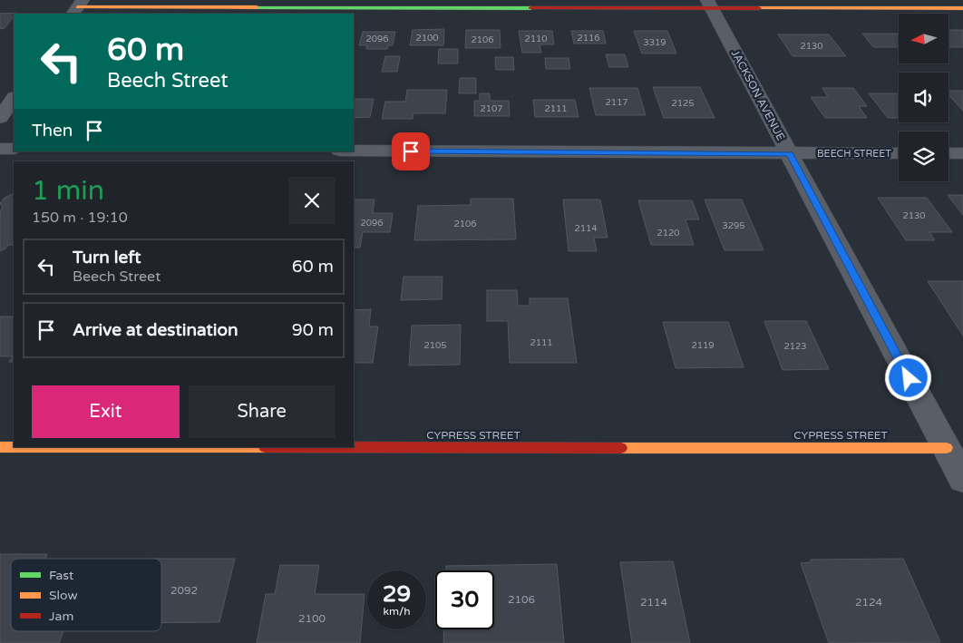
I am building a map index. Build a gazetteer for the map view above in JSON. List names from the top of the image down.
{
  "streets": {
    "street": ["JACKSON AVENUE", "BEECH STREET", "CYPRESS STREET"]
  },
  "crossings": [
    ["JACKSON AVENUE", "BEECH STREET"],
    ["JACKSON AVENUE", "CYPRESS STREET"]
  ],
  "house_numbers": [
    "2100",
    "2116",
    "2096",
    "2110",
    "2106",
    "3319",
    "2130",
    "2117",
    "2125",
    "2107",
    "2111",
    "2130",
    "2096",
    "2106",
    "3295",
    "2114",
    "2120",
    "2111",
    "2105",
    "2119",
    "2123",
    "2092",
    "2106",
    "2114",
    "2124",
    "2100"
  ],
  "legend": ["Fast", "Slow", "Jam"],
  "north": "left",
  "page": {
    "turn": ["60 m", "Beech Street"],
    "then": "Then",
    "heading": ["1 min", "150 m · 19:10"],
    "list": [
      {
        "name": "Turn left",
        "note": "Beech Street",
        "value": "60 m"
      },
      {
        "name": "Arrive at destination",
        "value": "90 m"
      }
    ],
    "buttons": ["Exit", "Share"],
    "speed": "29 km/h",
    "limit": "30"
  }
}
